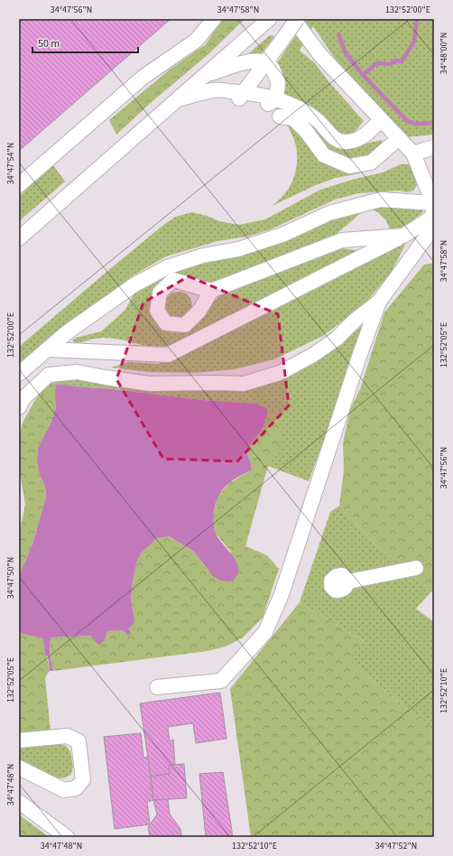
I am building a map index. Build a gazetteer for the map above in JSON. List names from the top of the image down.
{
  "scale_bar": "50 m",
  "coordinates": [
    "34°47'56\"N",
    "34°47'58\"N",
    "132°52'00\"E",
    "34°48'00\"N",
    "34°47'54\"N",
    "132°52'05\"E",
    "34°47'50\"N",
    "132°52'10\"E",
    "34°47'48\"N",
    "34°47'52\"N"
  ]
}
